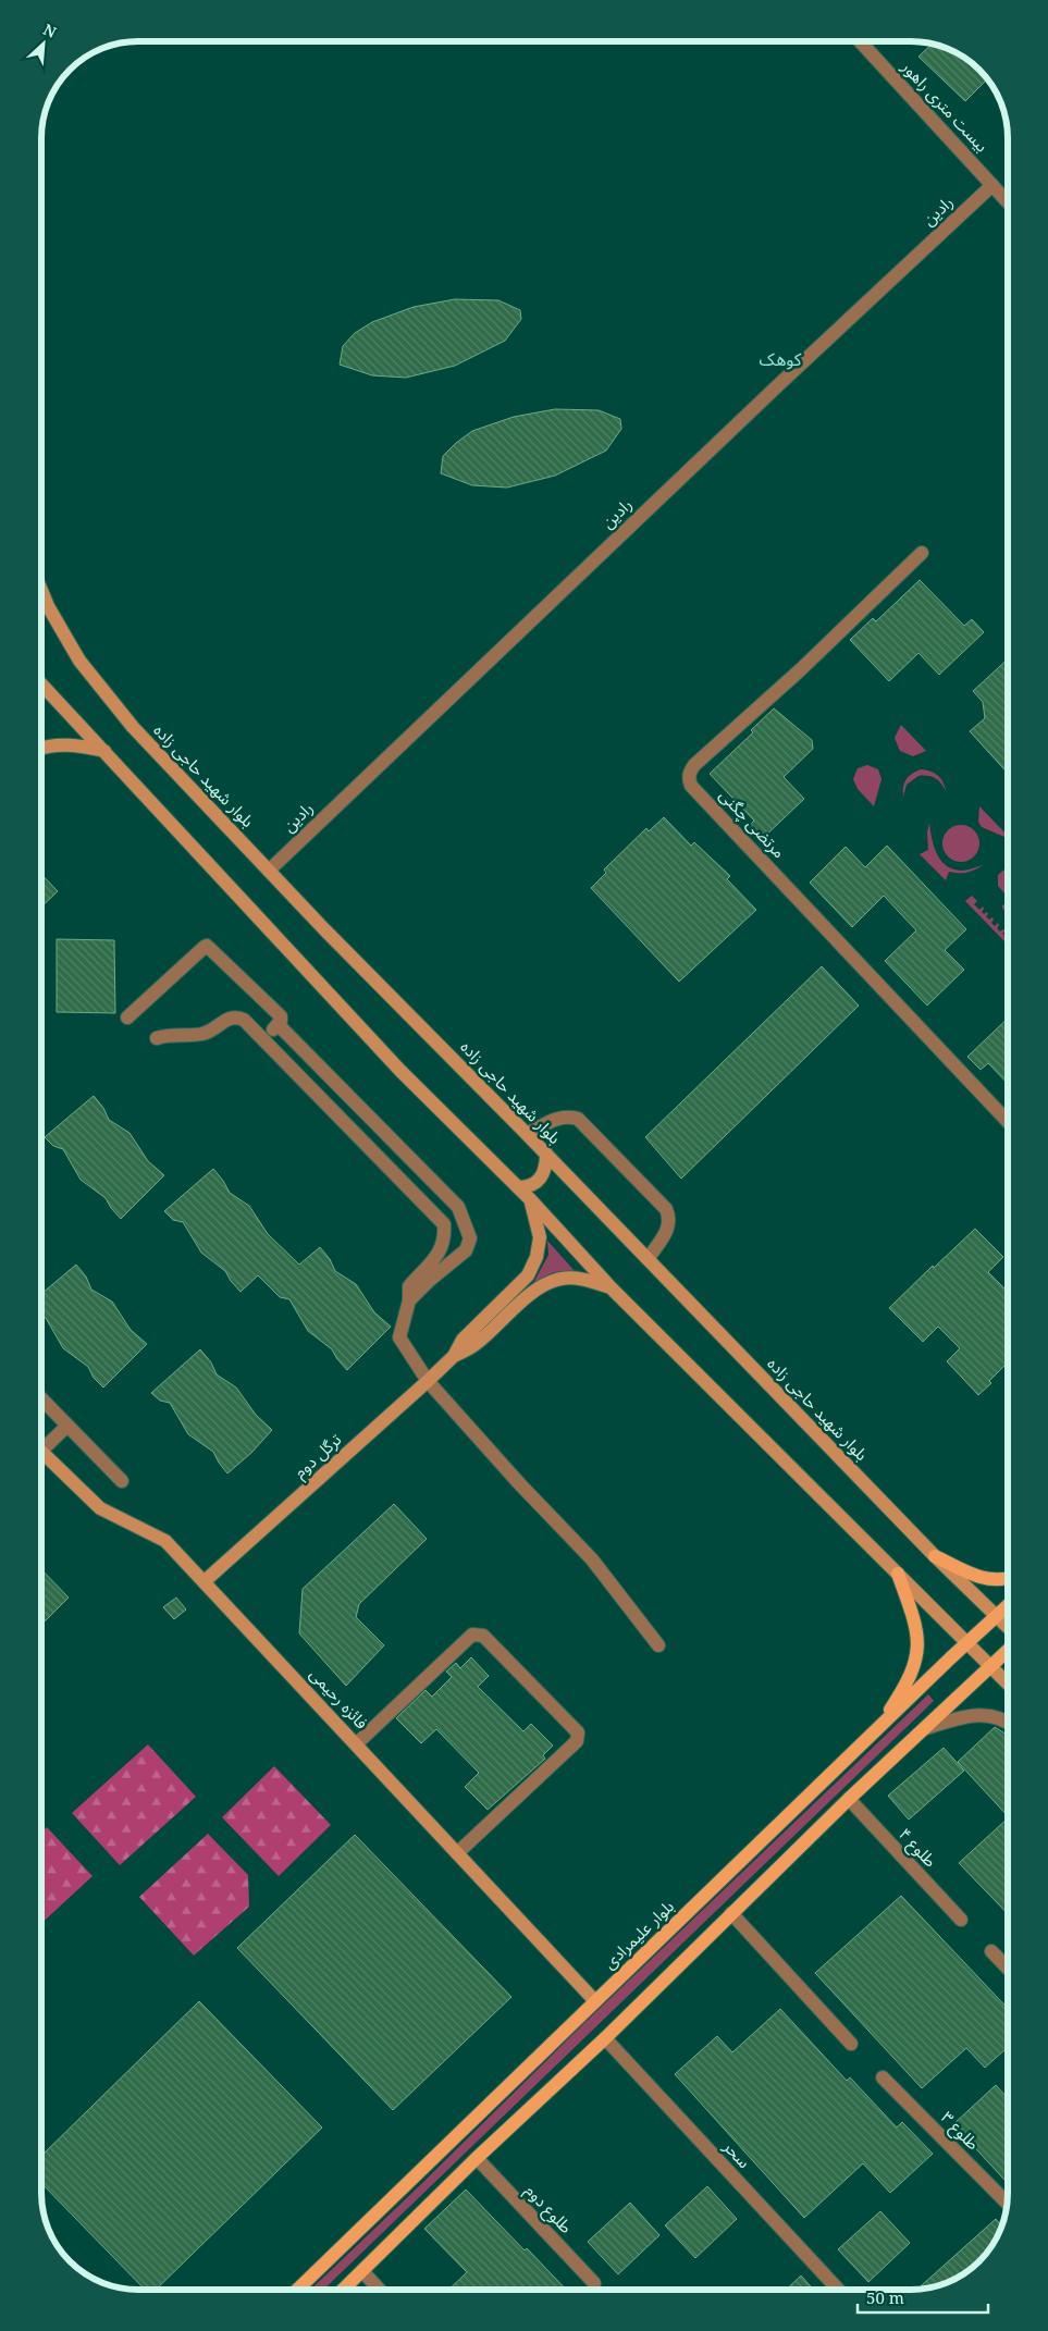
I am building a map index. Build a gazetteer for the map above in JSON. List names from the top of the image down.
{
  "streets": {
    "main road": [
      "بلوار شهید حاجی زاده",
      "ترگل دوم",
      "فائزه رحیمی",
      "بلوار علیمرادی"
    ],
    "street": [
      "بیست متری راهور",
      "رادین",
      "مرتضی چگنی",
      "طلوع ۴",
      "طلوع ۳",
      "سحر",
      "طلوع دوم"
    ]
  },
  "crossings": [
    ["بیست متری راهور", "رادین"],
    ["رادین", "بلوار شهید حاجی زاده"],
    ["بلوار شهید حاجی زاده", "بلوار علیمرادی"],
    ["ترگل دوم", "فائزه رحیمی"],
    ["فائزه رحیمی", "بلوار علیمرادی"]
  ],
  "districts": ["کوهک"],
  "scale_bar": "50 m",
  "north": "top right"
}
